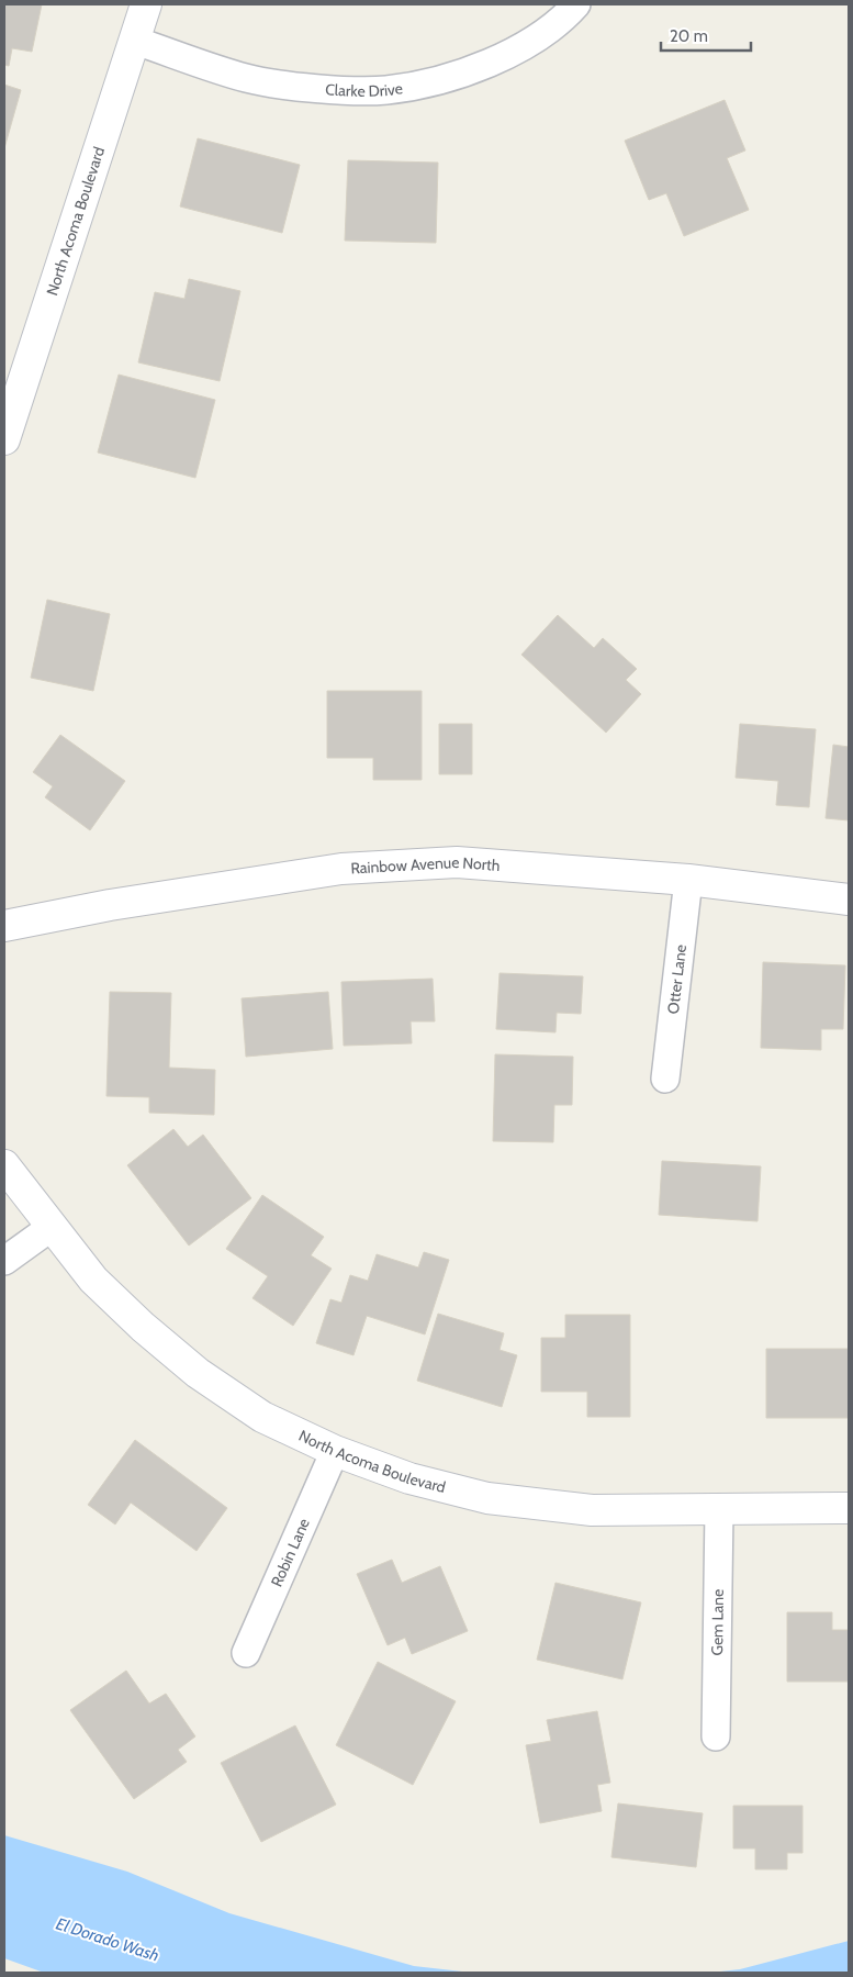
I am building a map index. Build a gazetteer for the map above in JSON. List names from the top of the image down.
{
  "streets": {
    "main road": ["North Acoma Boulevard", "Rainbow Avenue North"],
    "street": [
      "Clarke Drive",
      "Otter Lane",
      "Robin Lane",
      "Gem Lane"
    ]
  },
  "crossings": [
    ["Clarke Drive", "North Acoma Boulevard"],
    ["North Acoma Boulevard", "Robin Lane"],
    ["North Acoma Boulevard", "Gem Lane"],
    ["Rainbow Avenue North", "Otter Lane"]
  ],
  "water": ["El Dorado Wash"],
  "scale_bar": "20 m"
}
